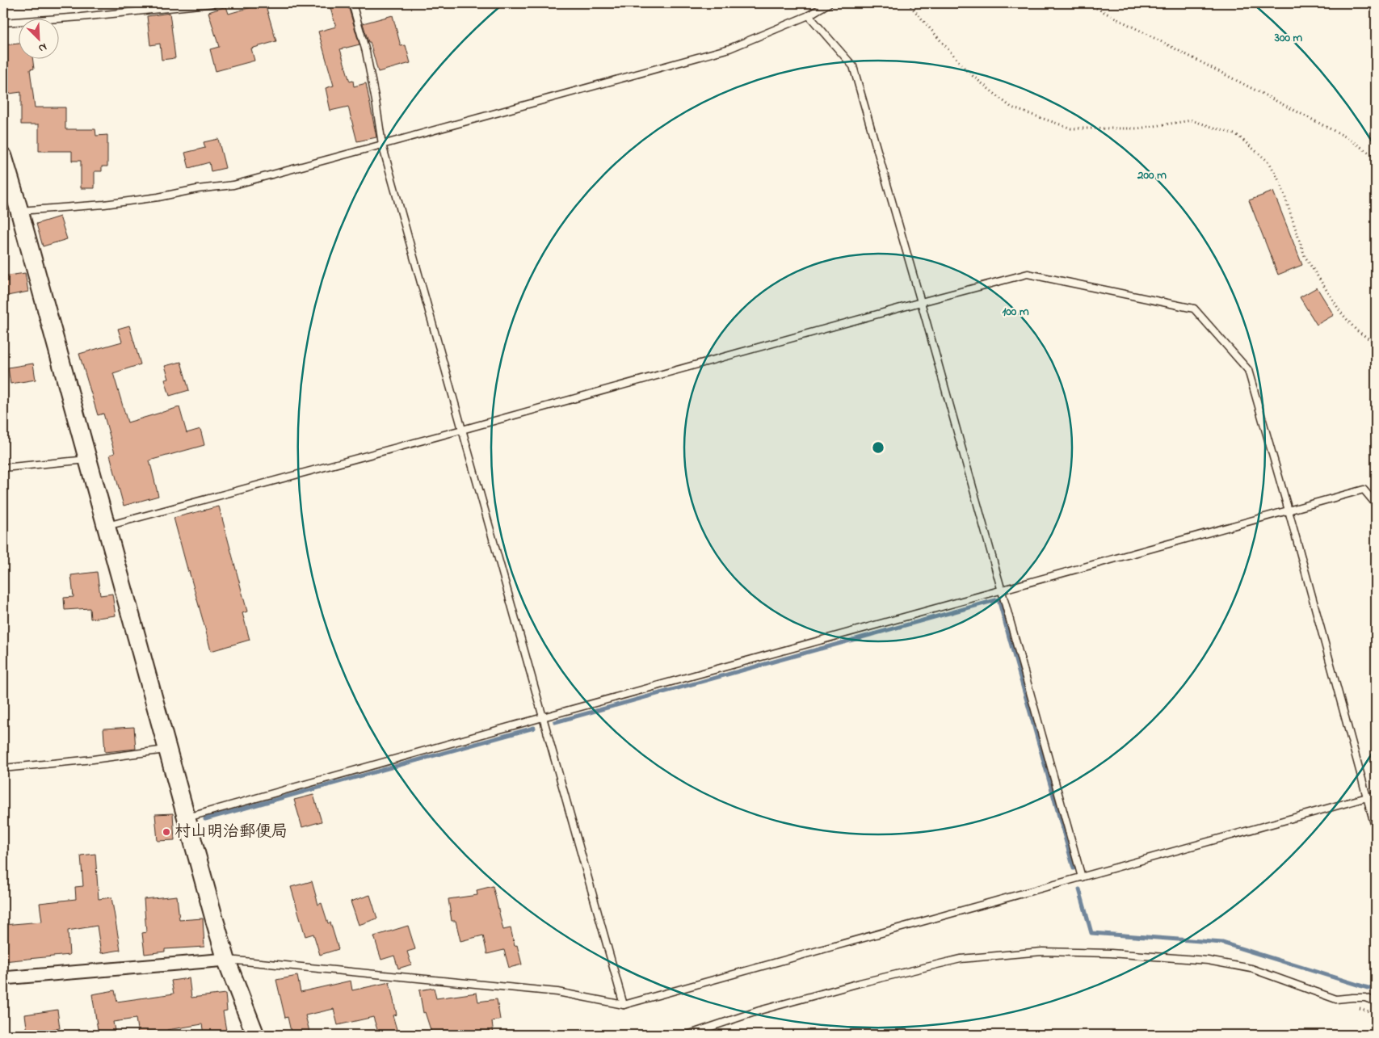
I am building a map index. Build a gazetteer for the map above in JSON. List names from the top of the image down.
{
  "places": ["村山明治郵便局"],
  "north": "bottom right",
  "rings": ["300 m", "200 m", "100 m"]
}
